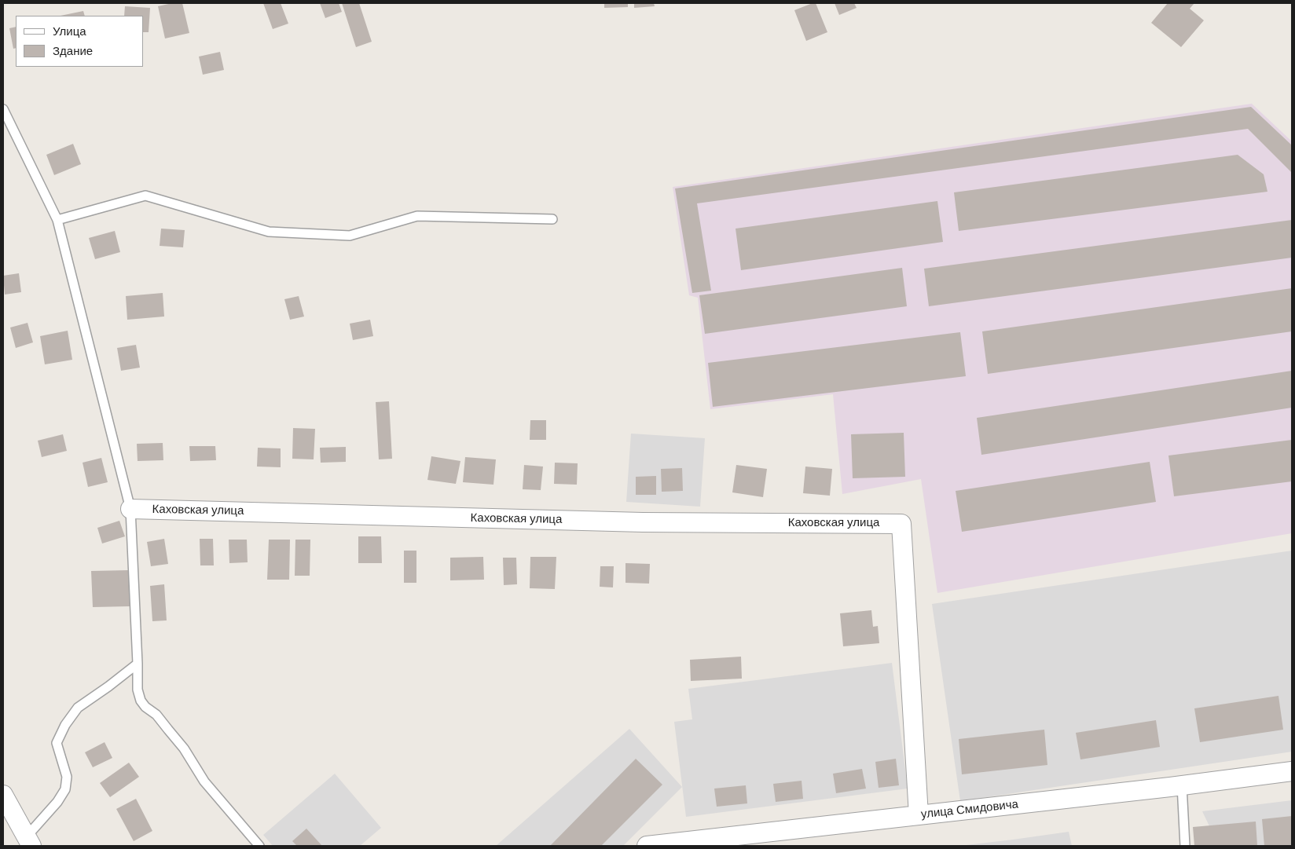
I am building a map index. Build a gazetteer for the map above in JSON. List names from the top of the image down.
{
  "streets": {
    "street": ["Каховская улица", "улица Смидовича"]
  },
  "crossings": [
    ["Каховская улица", "улица Смидовича"]
  ],
  "legend": ["Улица", "Здание"]
}
